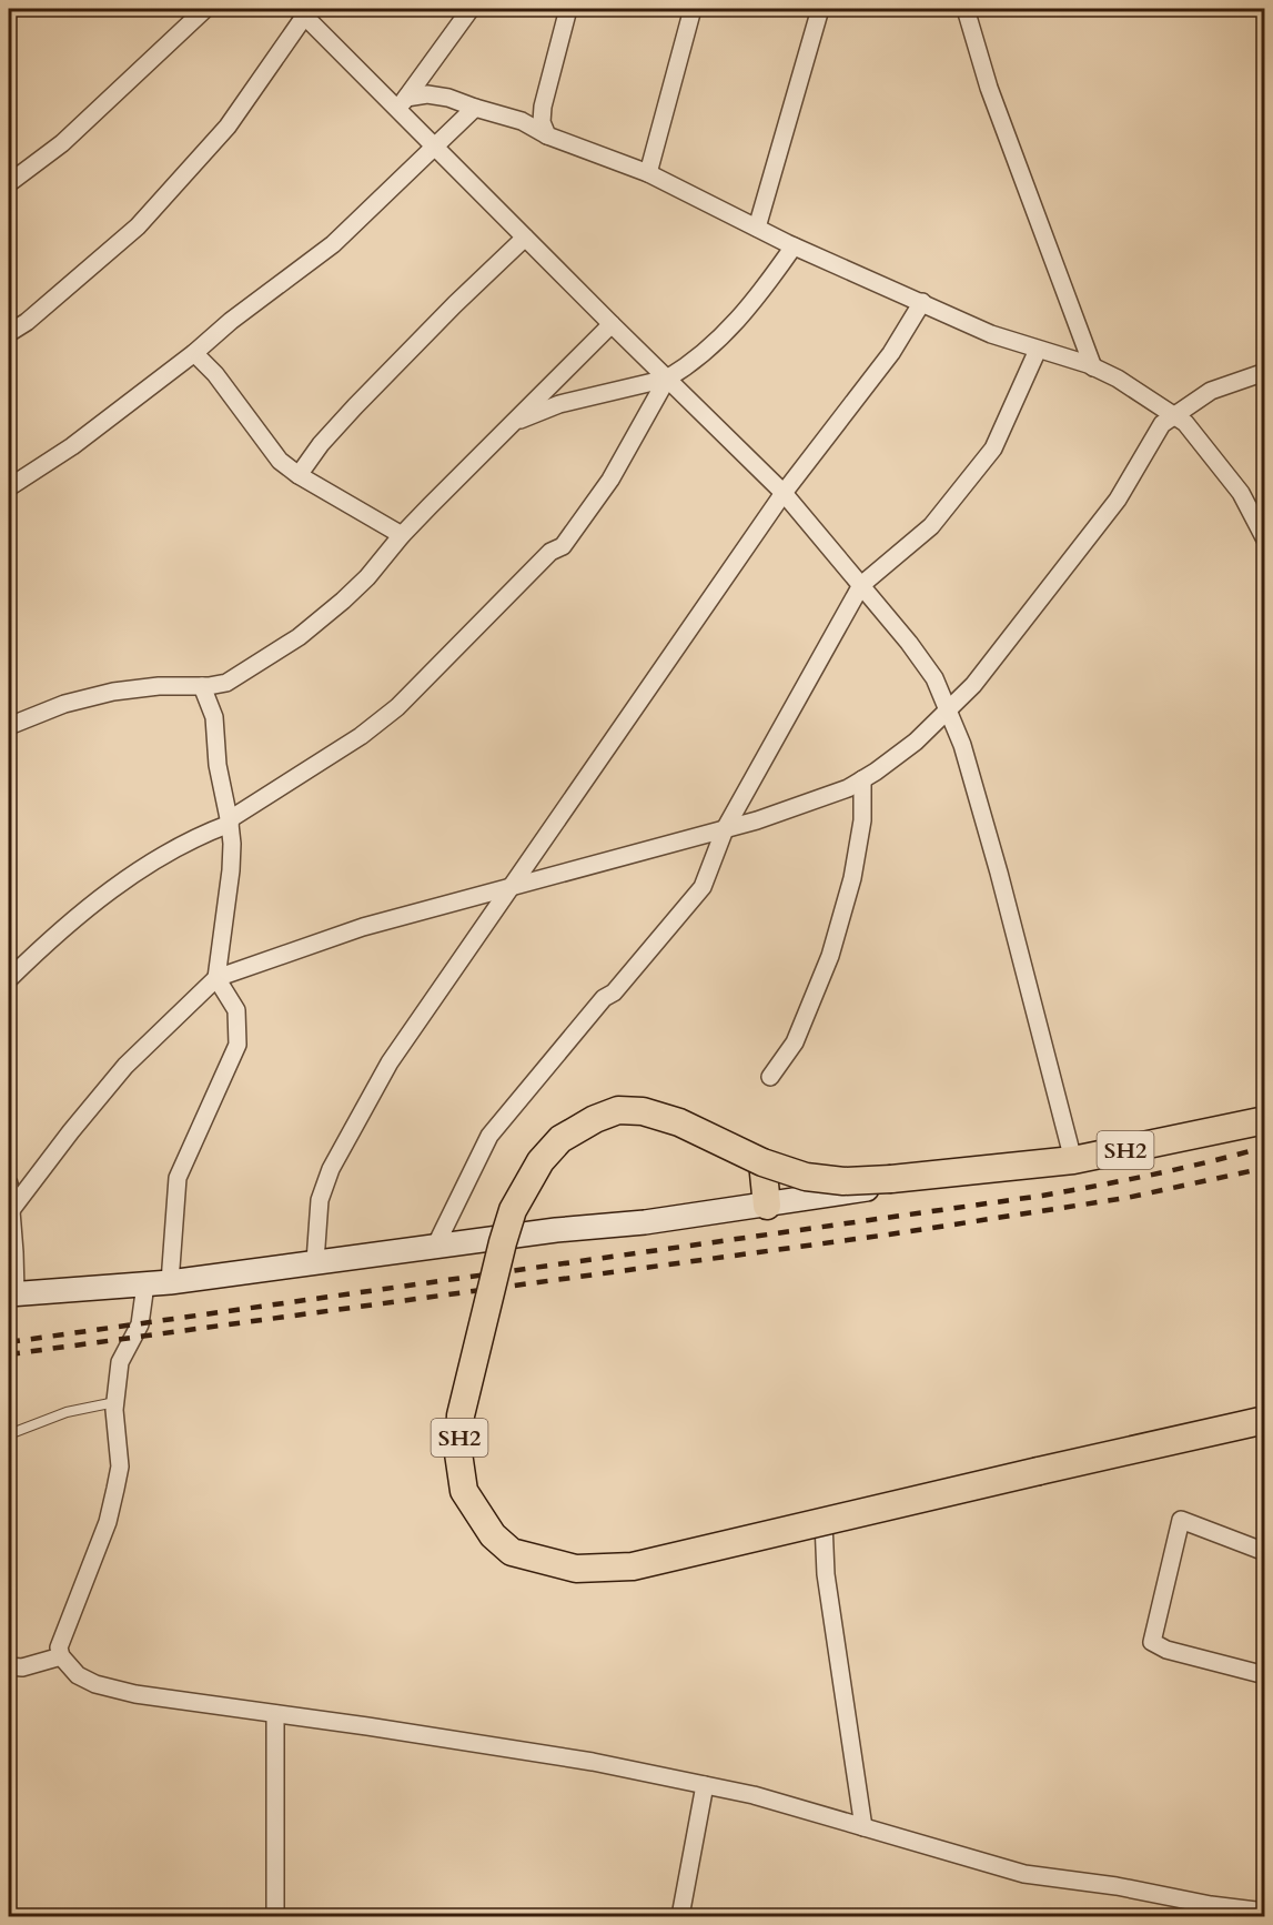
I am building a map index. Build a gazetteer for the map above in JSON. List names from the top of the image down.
{
  "streets": {
    "main road": ["SH2"]
  }
}
